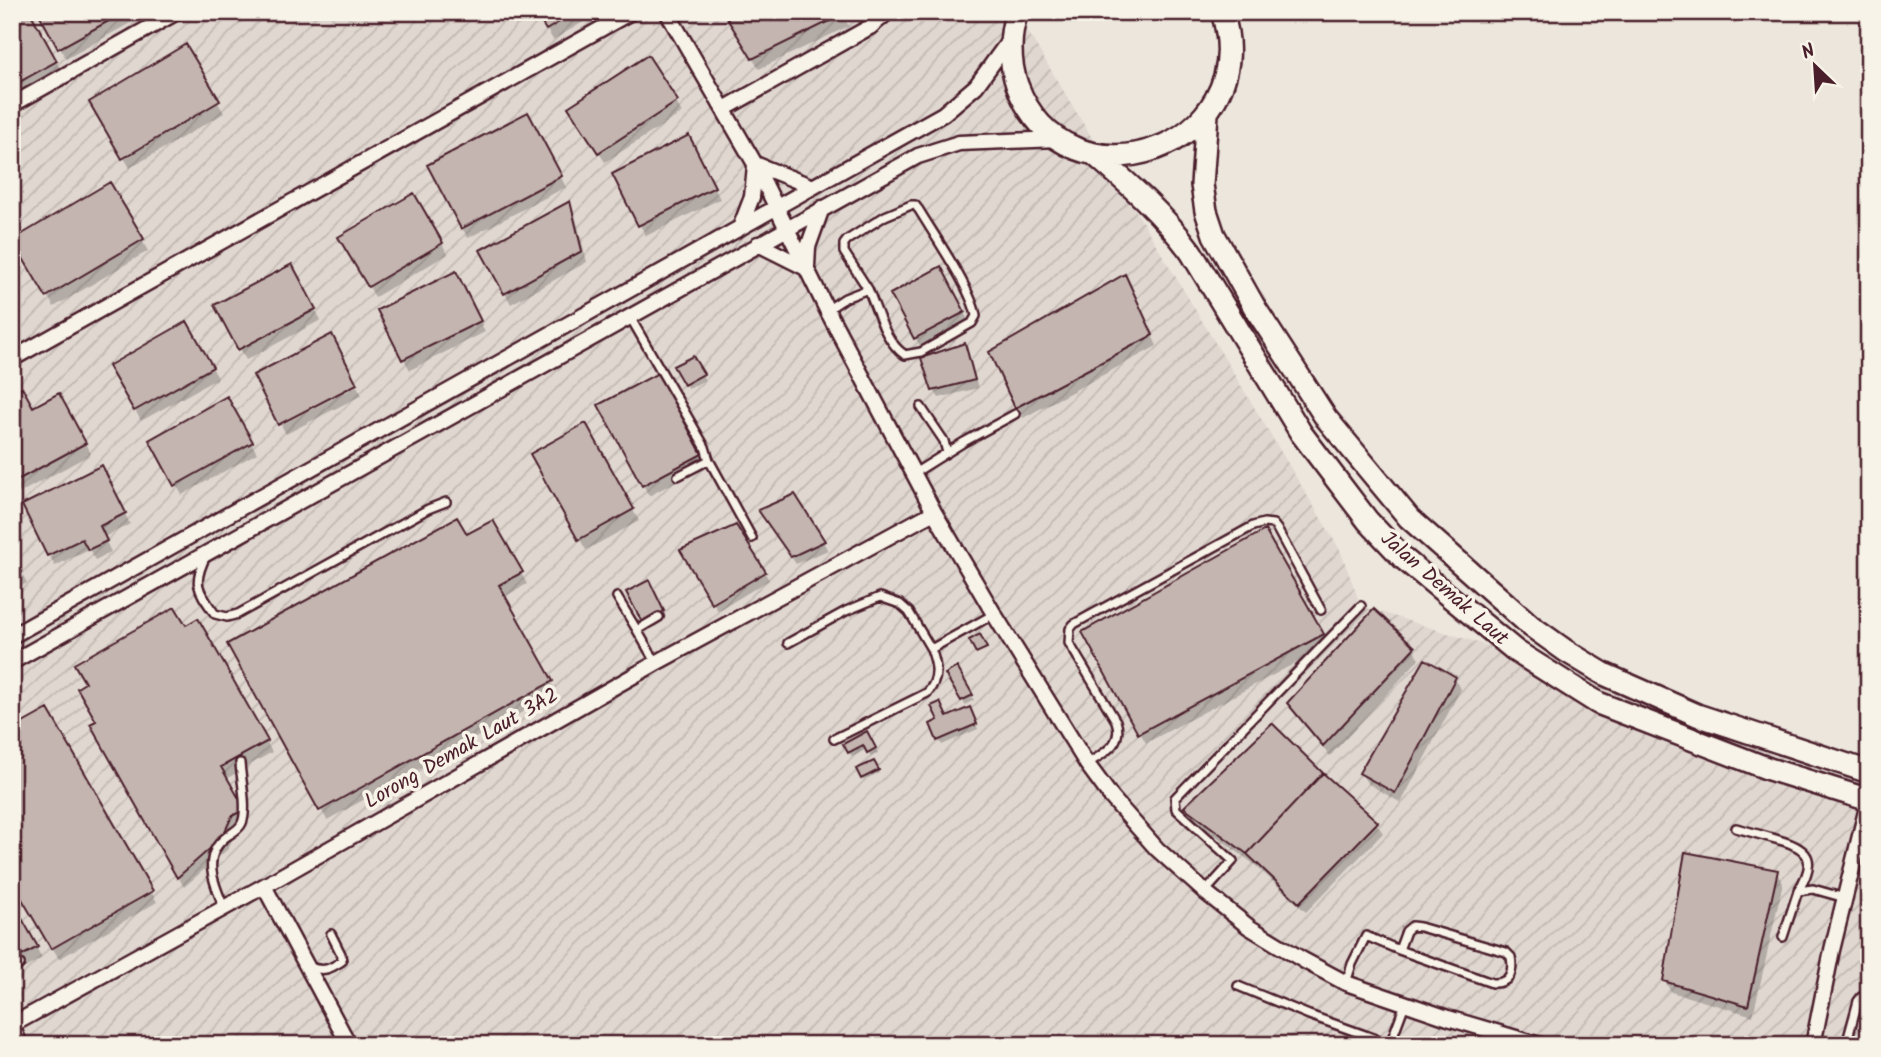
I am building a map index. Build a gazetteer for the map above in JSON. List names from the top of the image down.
{
  "streets": {
    "main road": ["Jalan Demak Laut"],
    "street": ["Lorong Demak Laut 3A2"]
  },
  "north": "top left"
}
